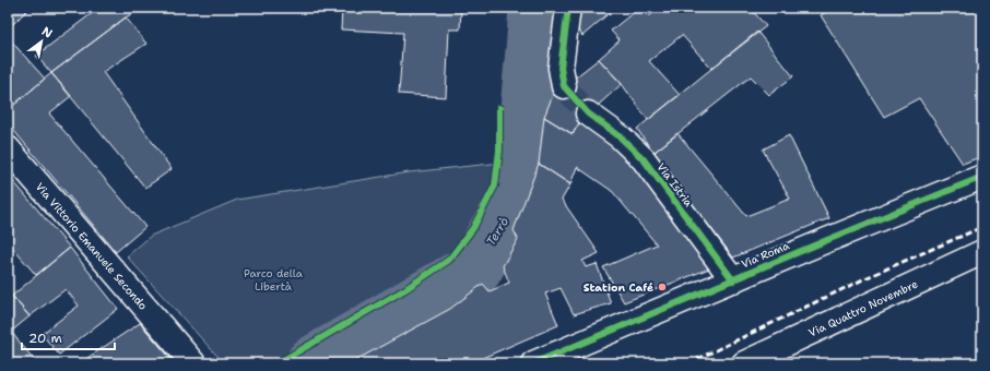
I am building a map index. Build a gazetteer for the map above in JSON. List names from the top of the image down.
{
  "streets": {
    "street": [
      "Via Istria",
      "Via Vittorio Emanuele Secondo",
      "Via Roma",
      "Via Quattro Novembre"
    ]
  },
  "crossings": [
    ["Via Istria", "Via Roma"]
  ],
  "water": ["Terrò"],
  "parks": ["Parco della Libertà"],
  "places": ["Station Café"],
  "scale_bar": "20 m",
  "north": "top right"
}
